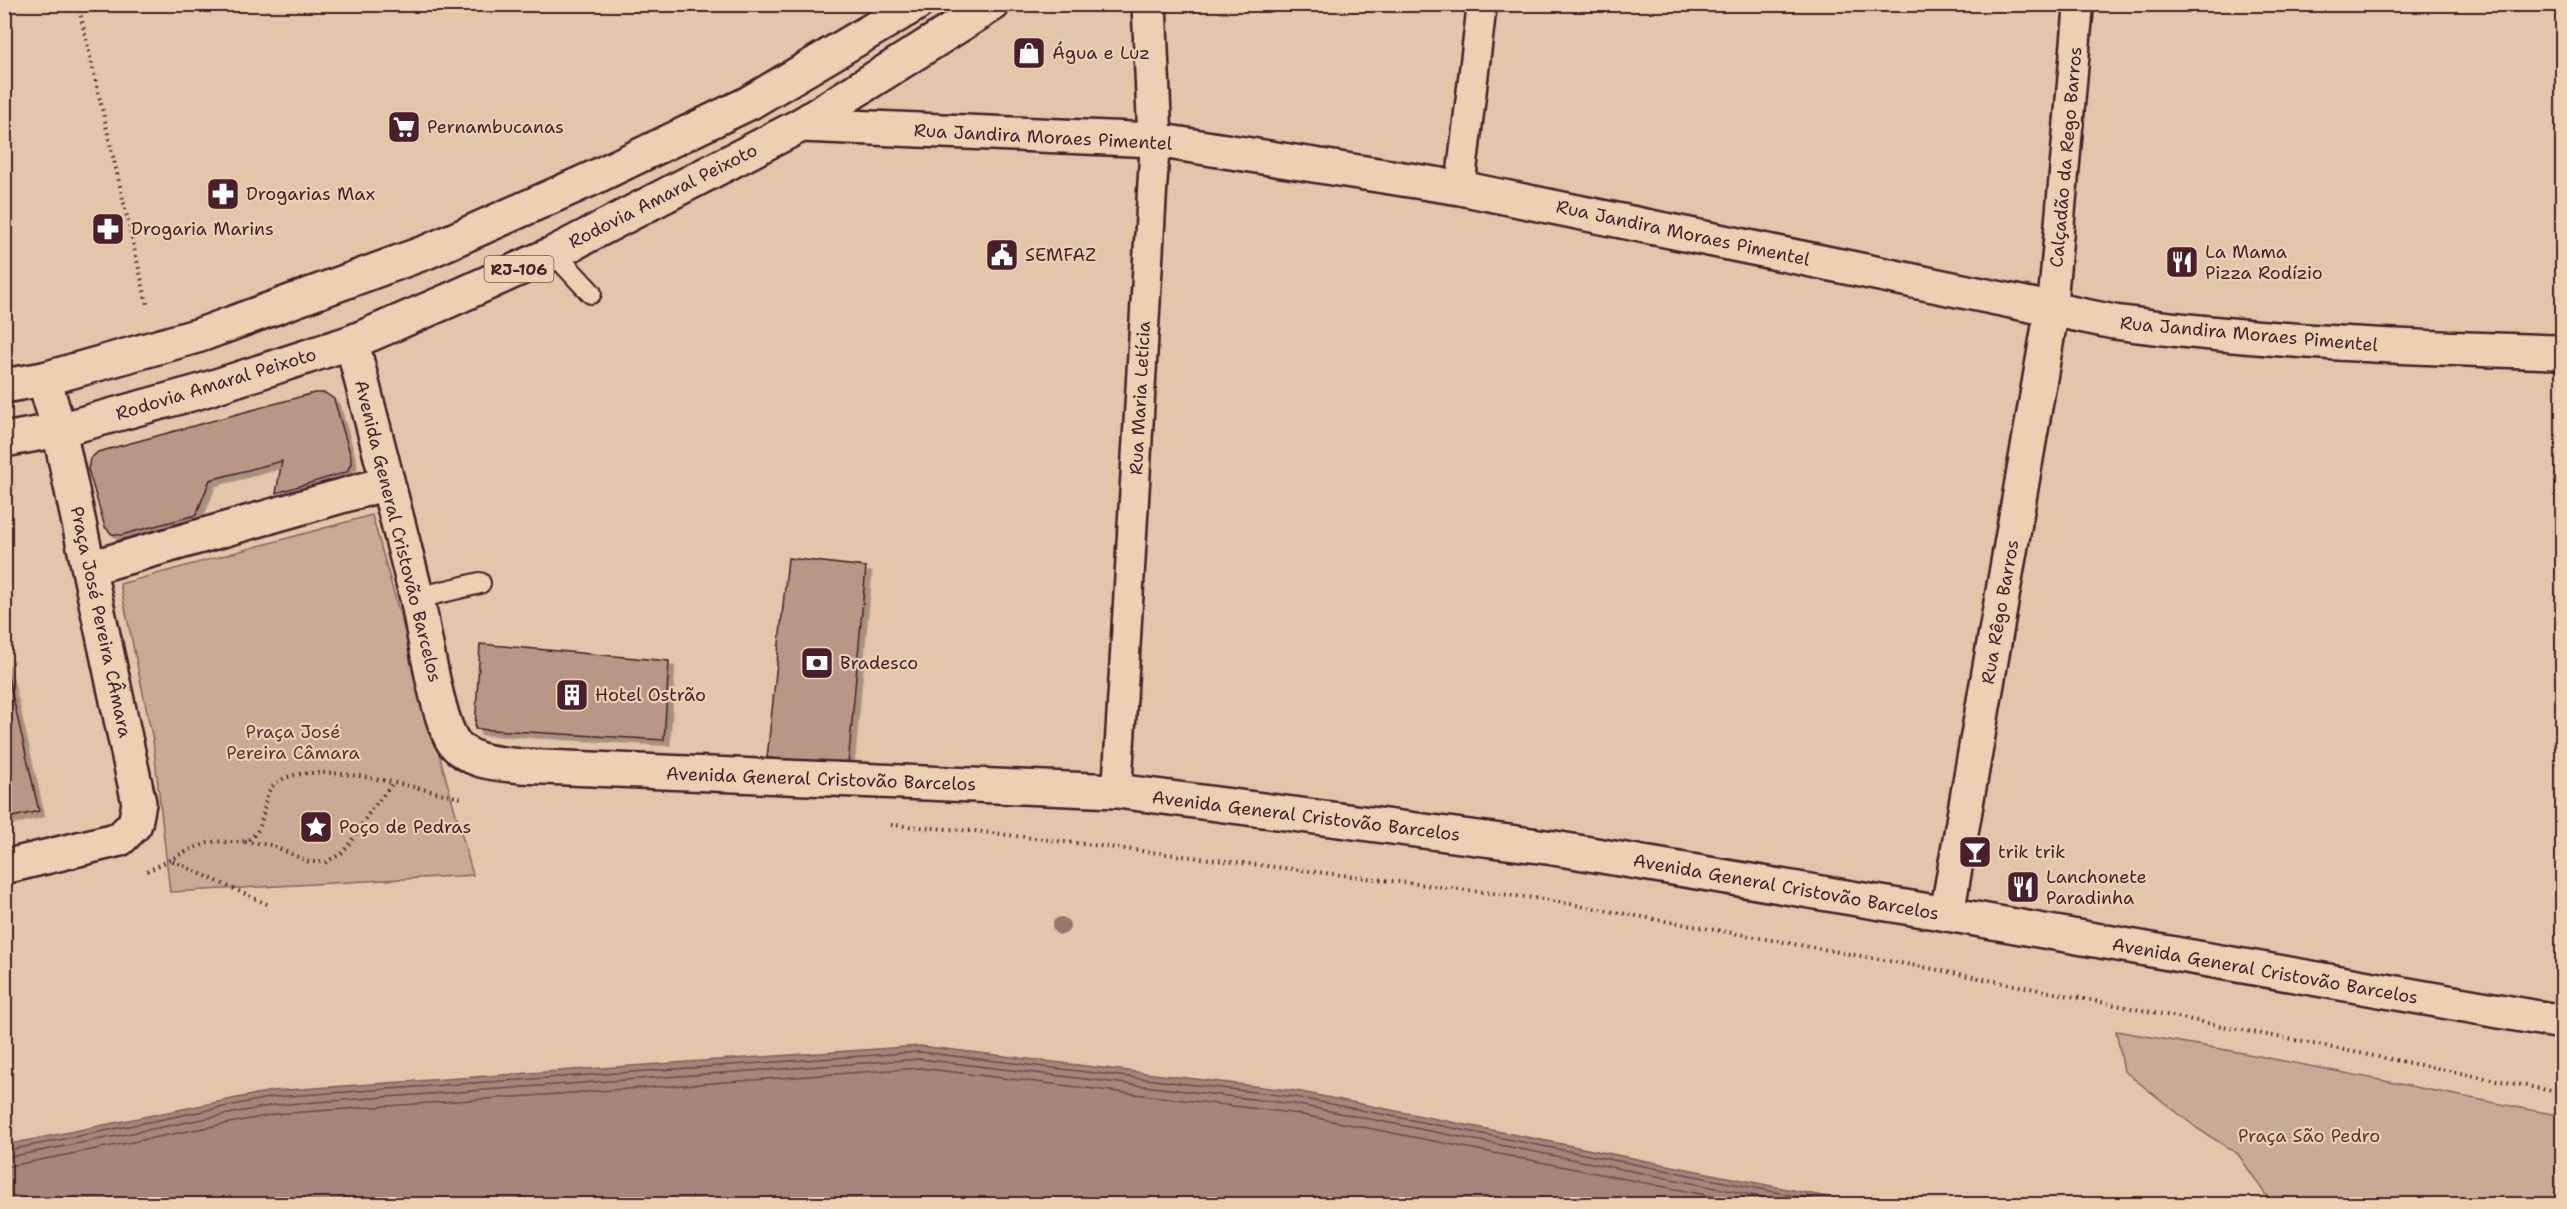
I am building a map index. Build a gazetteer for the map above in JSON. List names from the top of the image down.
{
  "streets": {
    "main road": [
      "Rua Jandira Moraes Pimentel",
      "Rodovia Amaral Peixoto",
      "RJ-106",
      "Rua Maria Letícia",
      "Avenida General Cristovão Barcelos",
      "Rua Rêgo Barros",
      "Praça José Pereira CÂmara"
    ],
    "street": ["Calçadão da Rego Barros"]
  },
  "crossings": [
    ["Rua Jandira Moraes Pimentel", "Calçadão da Rego Barros"],
    ["Rua Jandira Moraes Pimentel", "Rodovia Amaral Peixoto"],
    ["Rua Jandira Moraes Pimentel", "Rua Maria Letícia"],
    ["Rua Jandira Moraes Pimentel", "Rua Rêgo Barros"],
    ["Calçadão da Rego Barros", "Rua Rêgo Barros"],
    ["Rodovia Amaral Peixoto", "Avenida General Cristovão Barcelos"],
    ["Rodovia Amaral Peixoto", "Praça José Pereira CÂmara"],
    ["RJ-106", "Praça José Pereira CÂmara"],
    ["Rua Maria Letícia", "Avenida General Cristovão Barcelos"],
    ["Avenida General Cristovão Barcelos", "Rua Rêgo Barros"],
    ["Avenida General Cristovão Barcelos", "Praça José Pereira CÂmara"]
  ],
  "parks": ["Praça José Pereira Câmara", "Praça São Pedro"],
  "places": {
    "shop": ["Água e Luz"],
    "supermarket": ["Pernambucanas"],
    "pharmacy": ["Drogarias Max", "Drogaria Marins"],
    "public building": ["SEMFAZ"],
    "restaurant": ["La Mama Pizza Rodízio", "Lanchonete Paradinha"],
    "bank": ["Bradesco"],
    "building": ["Hotel Ostrão"],
    "place": ["Poço de Pedras"],
    "bar": ["trik trik"]
  }
}
